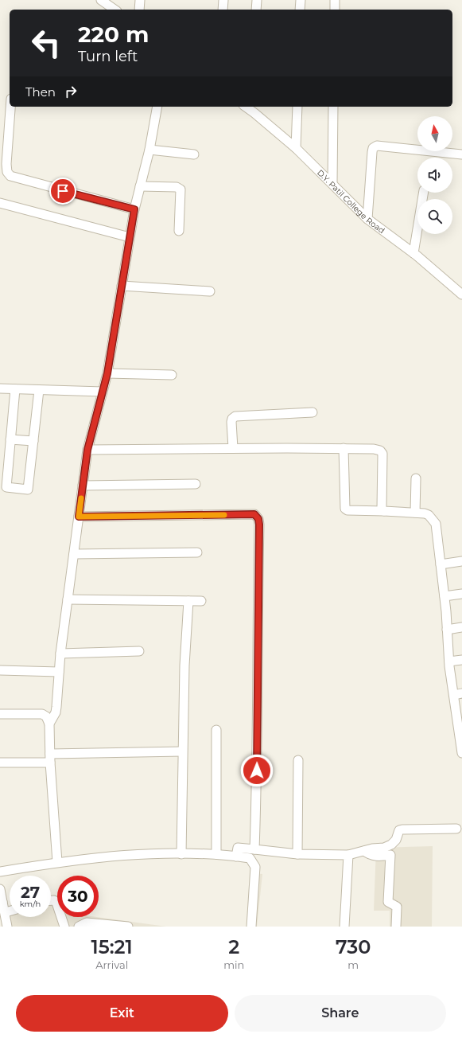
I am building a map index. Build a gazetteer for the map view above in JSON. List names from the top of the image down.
{
  "streets": {
    "street": ["D.Y. Patil College Road"]
  },
  "north": "top",
  "page": {
    "turn": ["220 m", "Turn left"],
    "then": "Then",
    "speed": "27 km/h",
    "limit": "30",
    "eta": [
      "15:21",
      "Arrival",
      "2",
      "min",
      "730",
      "m"
    ],
    "buttons": ["Exit", "Share"]
  }
}
